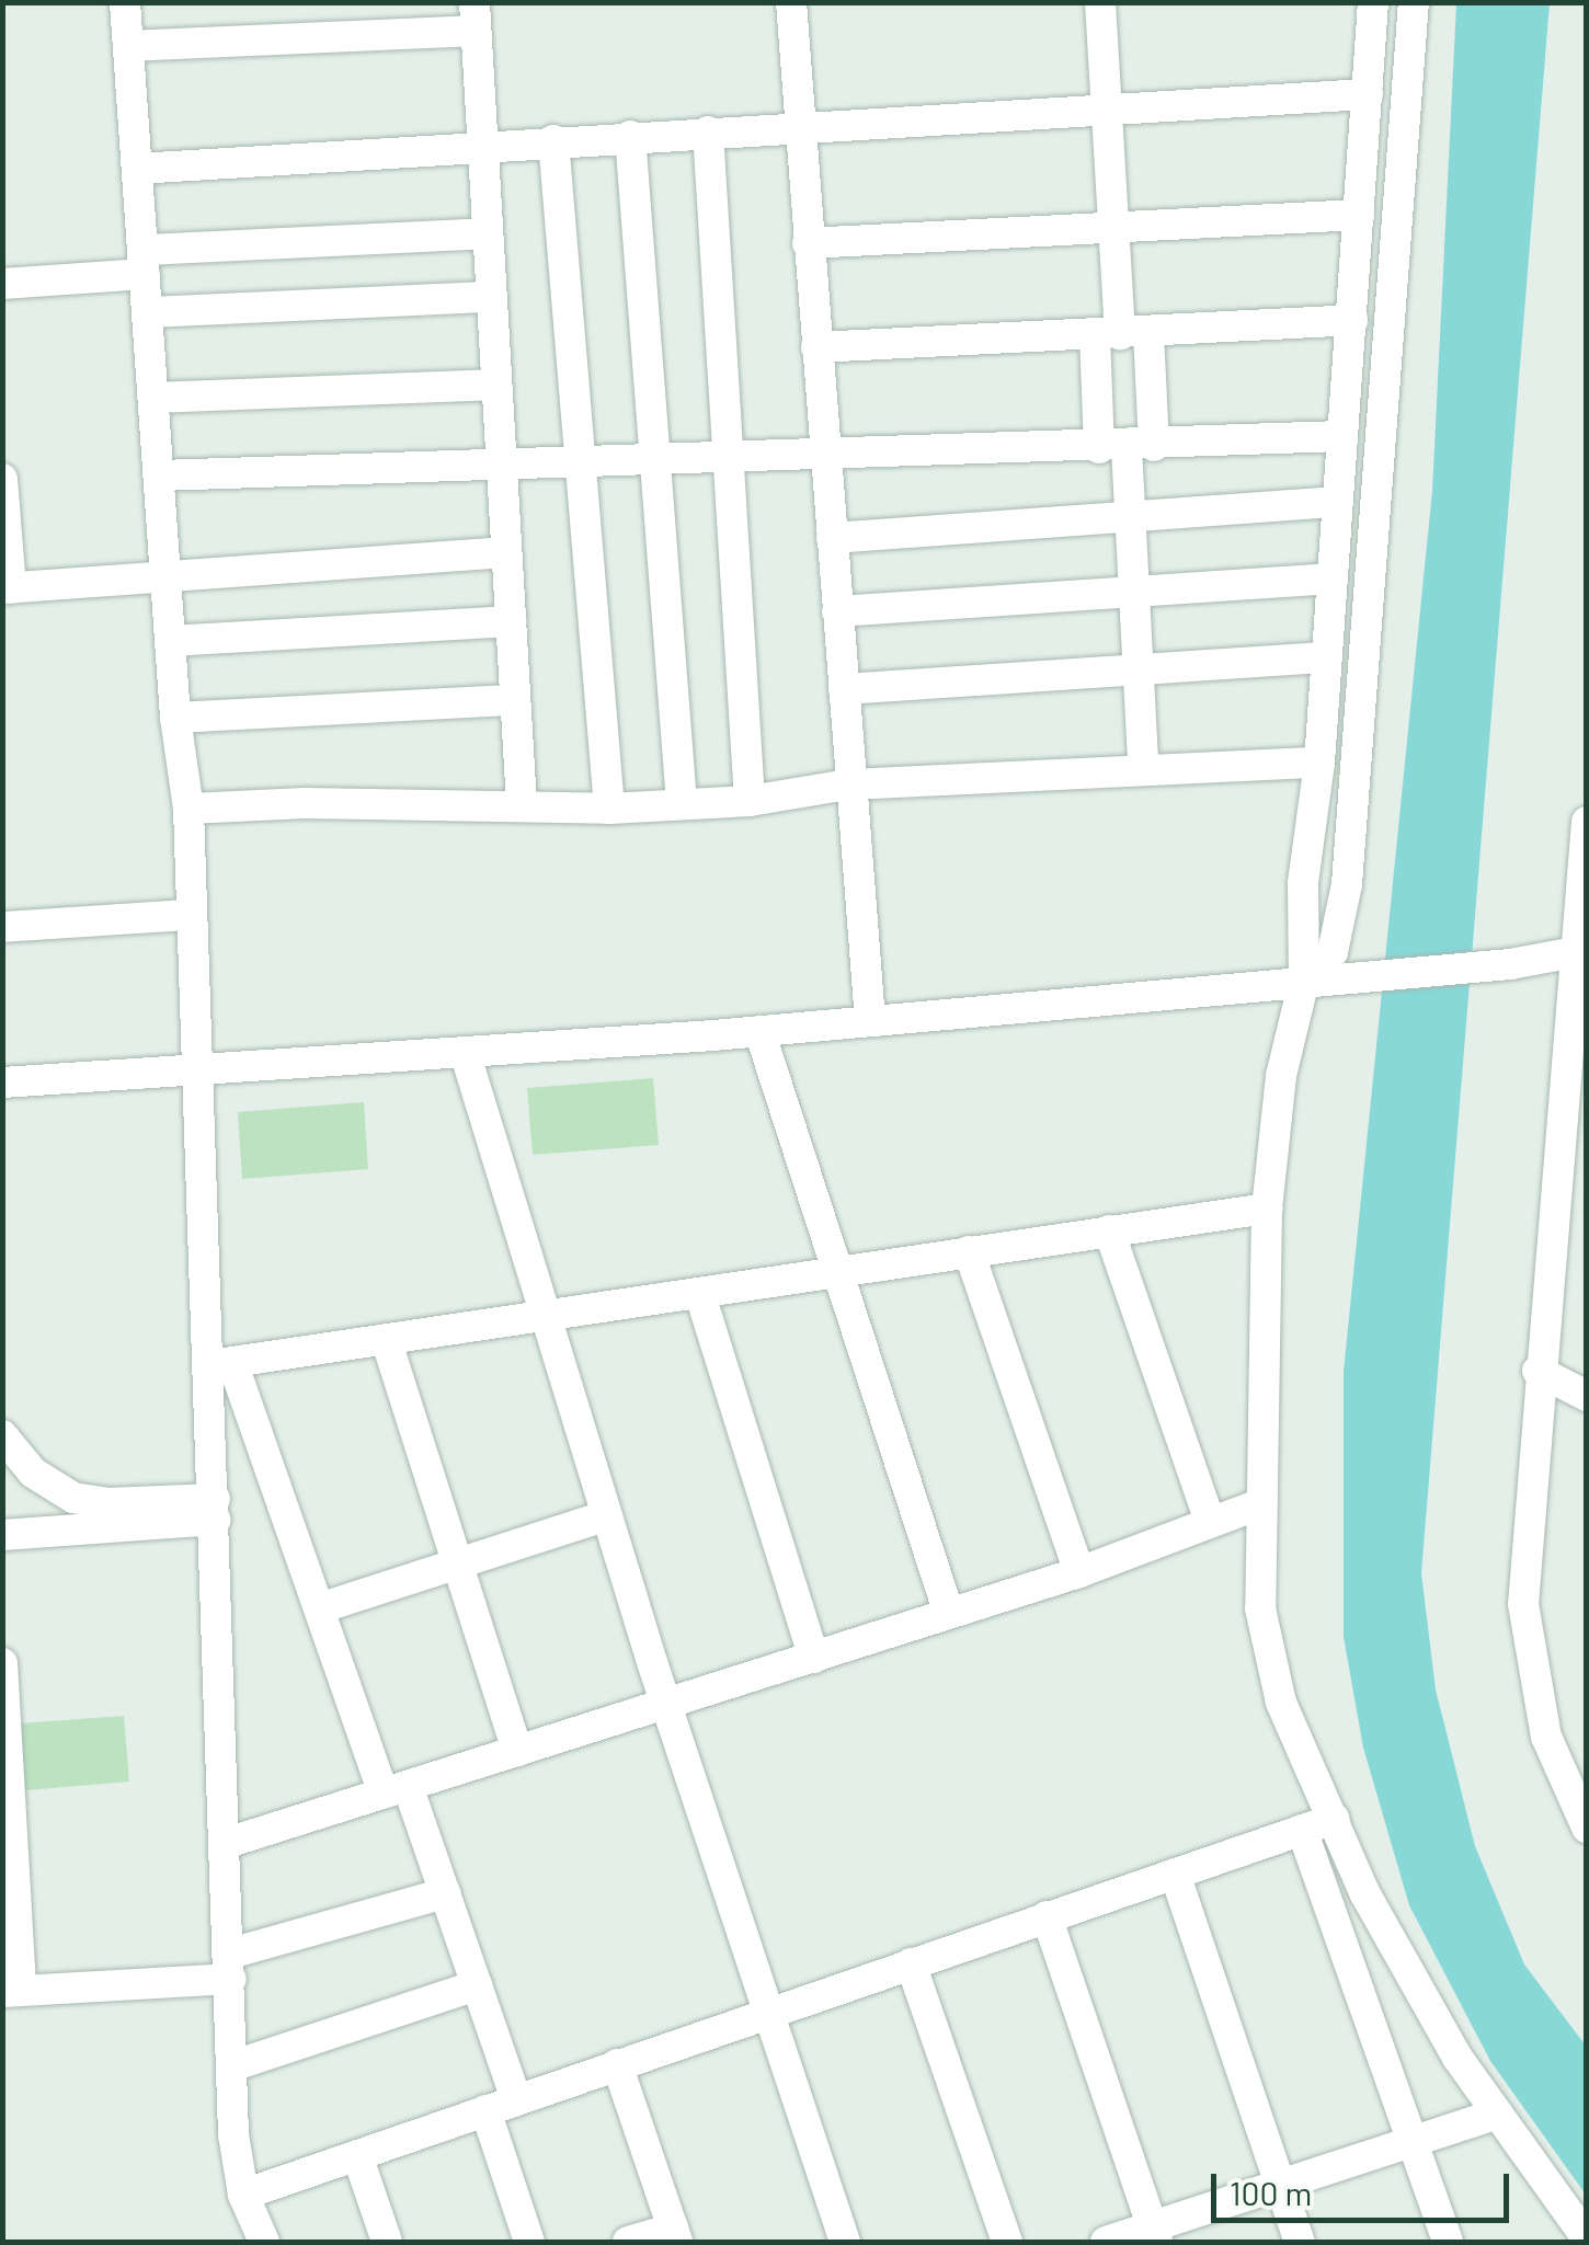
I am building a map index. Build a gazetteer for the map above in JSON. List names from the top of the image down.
{
  "scale_bar": "100 m"
}
